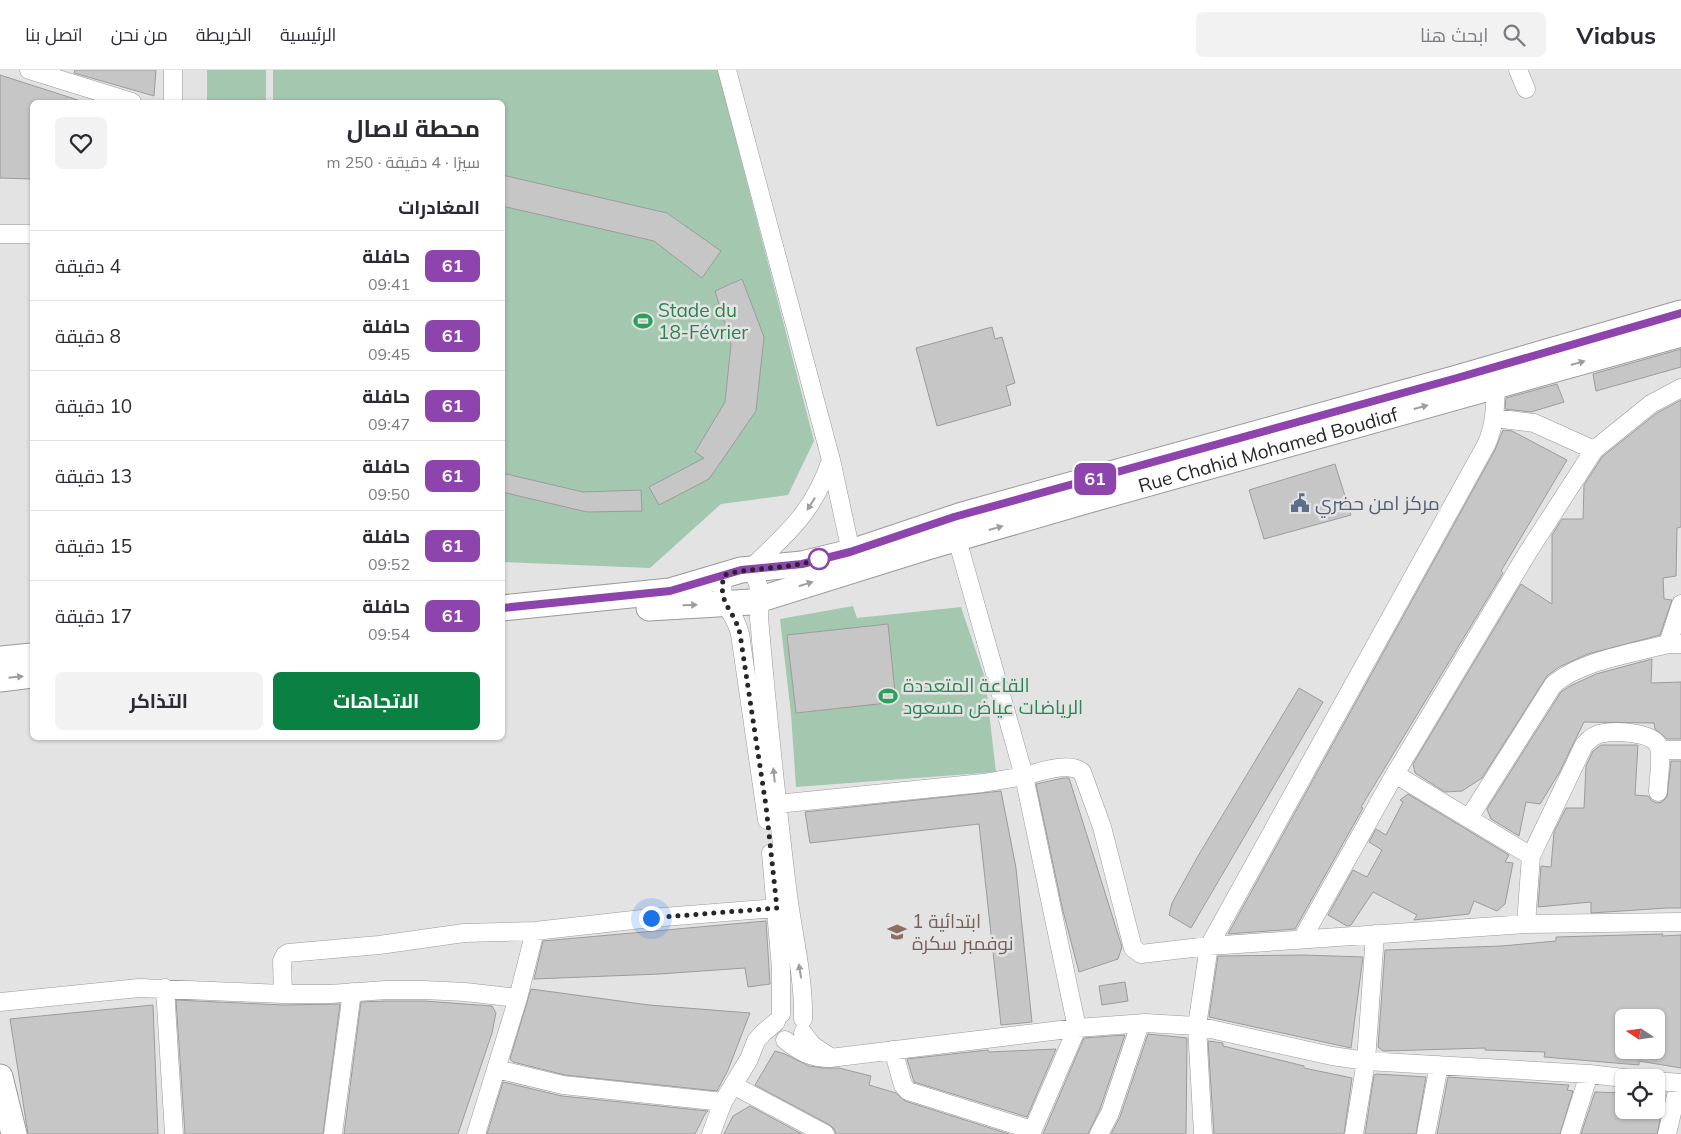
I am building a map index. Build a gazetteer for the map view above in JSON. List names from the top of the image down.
{
  "streets": {
    "main road": ["Rue Chahid Mohamed Boudiaf"]
  },
  "places": {
    "sports": ["Stade du 18-Février", "القاعة المتعددة الرياضات عياض مسعود"],
    "public building": ["مركز امن حضري"],
    "school or university": ["ابتدائية 1 نوفمبر سكرة"]
  },
  "lines": ["bus line 61"],
  "north": "left",
  "page": {
    "header": "Viabus",
    "search": "ابحث هنا",
    "nav": [
      "الرئيسية",
      "الخريطة",
      "من نحن",
      "اتصل بنا"
    ],
    "on_map": "61",
    "heading": [
      ["محطة لاصال", "سيرًا · 4 دقيقة · 250 m"],
      "المغادرات"
    ],
    "list": [
      {
        "mark": "61",
        "name": "حافلة",
        "note": "09:41",
        "value": "4 دقيقة"
      },
      {
        "mark": "61",
        "name": "حافلة",
        "note": "09:45",
        "value": "8 دقيقة"
      },
      {
        "mark": "61",
        "name": "حافلة",
        "note": "09:47",
        "value": "10 دقيقة"
      },
      {
        "mark": "61",
        "name": "حافلة",
        "note": "09:50",
        "value": "13 دقيقة"
      },
      {
        "mark": "61",
        "name": "حافلة",
        "note": "09:52",
        "value": "15 دقيقة"
      },
      {
        "mark": "61",
        "name": "حافلة",
        "note": "09:54",
        "value": "17 دقيقة"
      }
    ],
    "buttons": ["الاتجاهات", "التذاكر"]
  }
}
